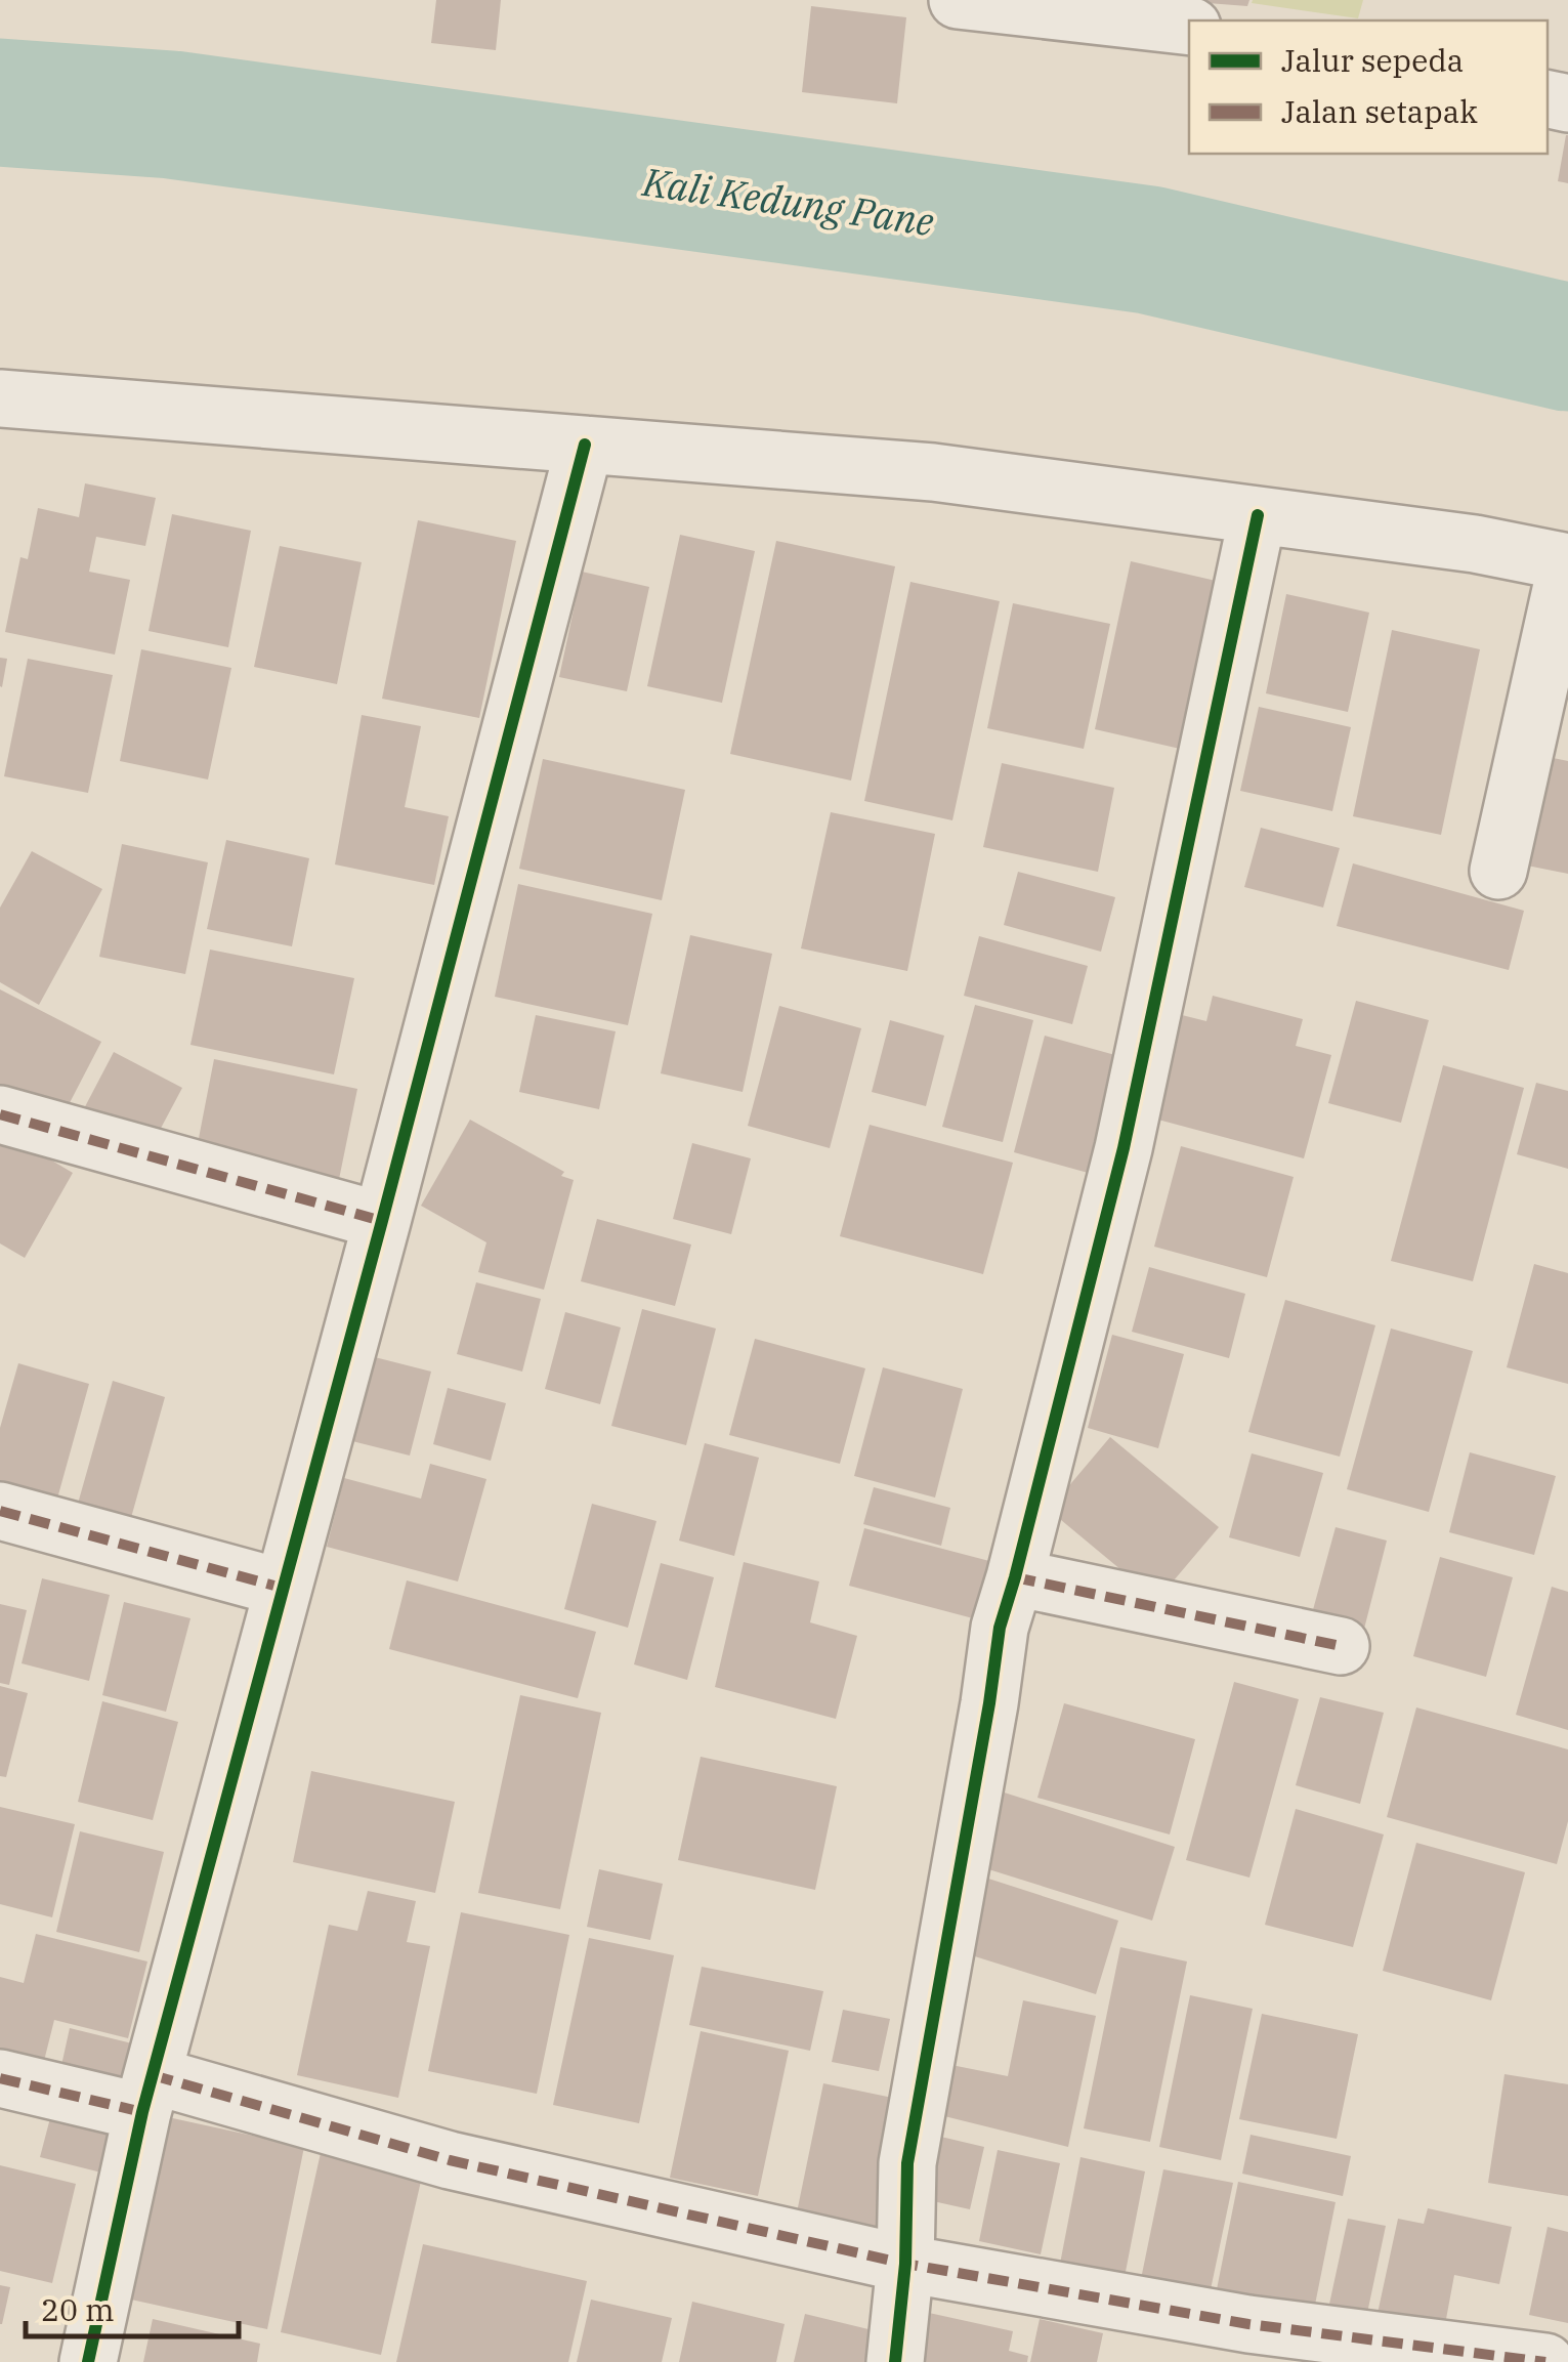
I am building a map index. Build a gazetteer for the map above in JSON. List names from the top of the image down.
{
  "water": ["Kali Kedung Pane"],
  "legend": ["Jalur sepeda", "Jalan setapak"],
  "scale_bar": "20 m"
}
